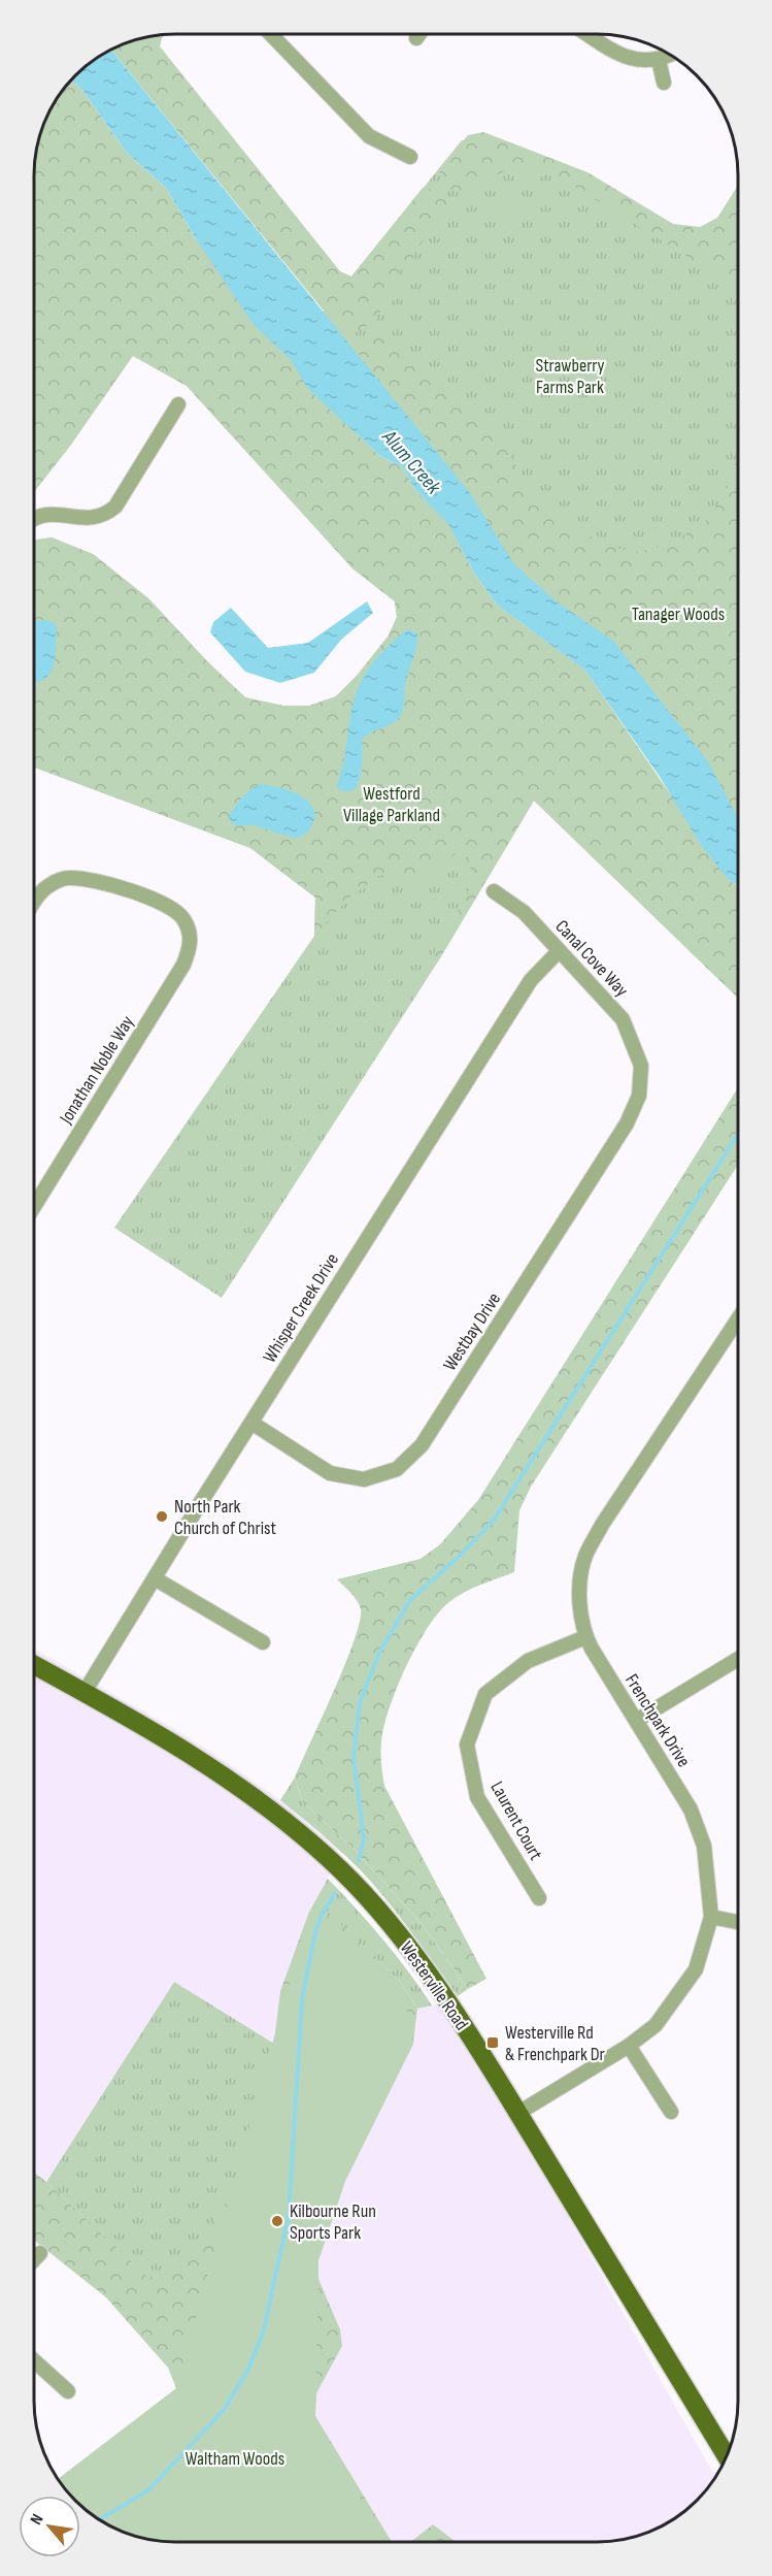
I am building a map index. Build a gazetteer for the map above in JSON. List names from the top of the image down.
{
  "streets": {
    "main road": ["Westerville Road"],
    "street": [
      "Canal Cove Way",
      "Jonathan Noble Way",
      "Whisper Creek Drive",
      "Westbay Drive",
      "Frenchpark Drive",
      "Laurent Court"
    ]
  },
  "crossings": [
    ["Canal Cove Way", "Whisper Creek Drive"],
    ["Canal Cove Way", "Westbay Drive"],
    ["Whisper Creek Drive", "Westbay Drive"],
    ["Whisper Creek Drive", "Westerville Road"],
    ["Frenchpark Drive", "Laurent Court"],
    ["Frenchpark Drive", "Westerville Road"]
  ],
  "water": ["Alum Creek"],
  "parks": [
    "Strawberry Farms Park",
    "Tanager Woods",
    "Westford Village Parkland",
    "Waltham Woods"
  ],
  "places": {
    "other": ["North Park Church of Christ", "Kilbourne Run Sports Park"],
    "transit": ["Westerville Rd & Frenchpark Dr"]
  },
  "north": "top left"
}
